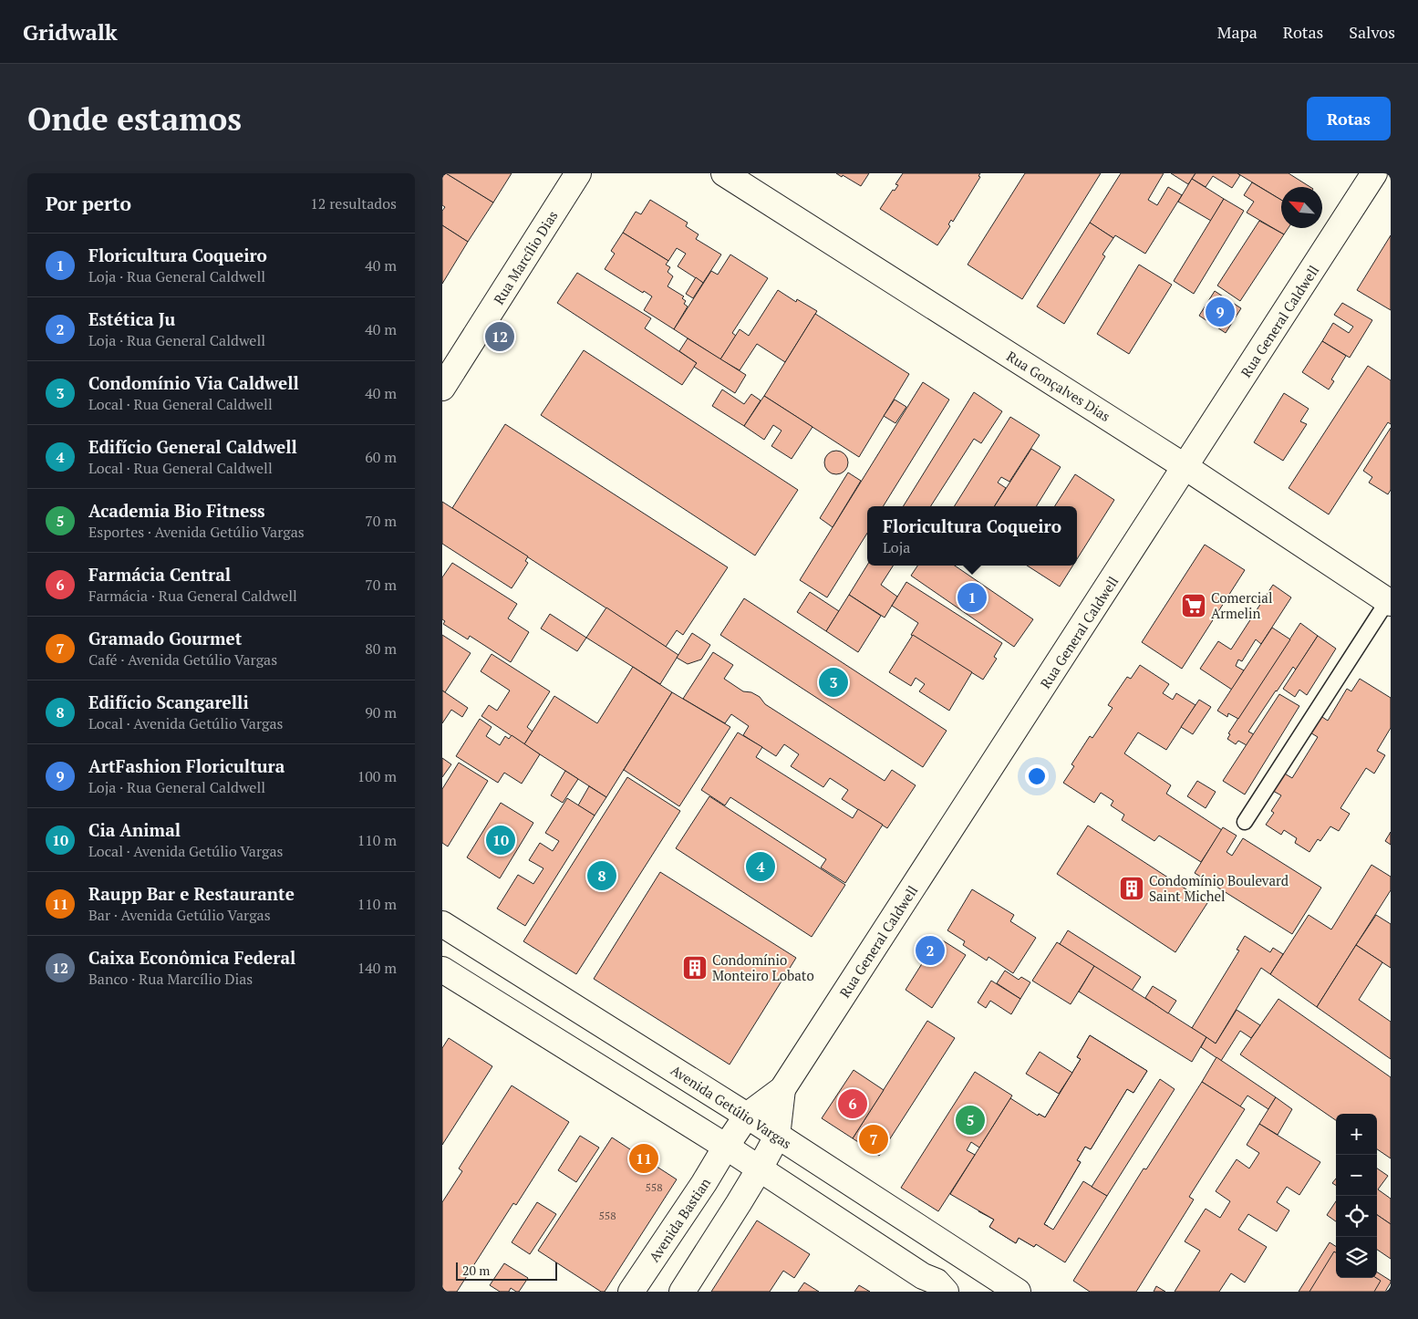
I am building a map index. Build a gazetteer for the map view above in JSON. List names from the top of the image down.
{
  "streets": {
    "street": [
      "Rua Marcílio Dias",
      "Rua General Caldwell",
      "Rua Gonçalves Dias",
      "Avenida Getúlio Vargas",
      "Avenida Bastian"
    ]
  },
  "crossings": [
    ["Rua General Caldwell", "Rua Gonçalves Dias"],
    ["Rua General Caldwell", "Avenida Getúlio Vargas"],
    ["Rua General Caldwell", "Avenida Bastian"]
  ],
  "places": {
    "supermarket": ["Comercial Armelin"],
    "building": ["Condomínio Boulevard Saint Michel", "Condomínio Monteiro Lobato"]
  },
  "house_numbers": ["558", "558"],
  "scale_bar": "20 m",
  "north": "top left",
  "page": {
    "header": "Gridwalk",
    "nav": ["Mapa", "Rotas", "Salvos"],
    "buttons": "Rotas",
    "title": "Onde estamos",
    "heading": ["Por perto", "12 resultados"],
    "list": [
      {
        "mark": "1",
        "name": "Floricultura Coqueiro",
        "note": "Loja · Rua General Caldwell",
        "value": "40 m"
      },
      {
        "mark": "2",
        "name": "Estética Ju",
        "note": "Loja · Rua General Caldwell",
        "value": "40 m"
      },
      {
        "mark": "3",
        "name": "Condomínio Via Caldwell",
        "note": "Local · Rua General Caldwell",
        "value": "40 m"
      },
      {
        "mark": "4",
        "name": "Edifício General Caldwell",
        "note": "Local · Rua General Caldwell",
        "value": "60 m"
      },
      {
        "mark": "5",
        "name": "Academia Bio Fitness",
        "note": "Esportes · Avenida Getúlio Vargas",
        "value": "70 m"
      },
      {
        "mark": "6",
        "name": "Farmácia Central",
        "note": "Farmácia · Rua General Caldwell",
        "value": "70 m"
      },
      {
        "mark": "7",
        "name": "Gramado Gourmet",
        "note": "Café · Avenida Getúlio Vargas",
        "value": "80 m"
      },
      {
        "mark": "8",
        "name": "Edifício Scangarelli",
        "note": "Local · Avenida Getúlio Vargas",
        "value": "90 m"
      },
      {
        "mark": "9",
        "name": "ArtFashion Floricultura",
        "note": "Loja · Rua General Caldwell",
        "value": "100 m"
      },
      {
        "mark": "10",
        "name": "Cia Animal",
        "note": "Local · Avenida Getúlio Vargas",
        "value": "110 m"
      },
      {
        "mark": "11",
        "name": "Raupp Bar e Restaurante",
        "note": "Bar · Avenida Getúlio Vargas",
        "value": "110 m"
      },
      {
        "mark": "12",
        "name": "Caixa Econômica Federal",
        "note": "Banco · Rua Marcílio Dias",
        "value": "140 m"
      }
    ],
    "pins": [
      "9",
      "12",
      "1",
      "3",
      "10",
      "4",
      "8",
      "2",
      "6",
      "5",
      "7",
      "11"
    ],
    "popup": ["Floricultura Coqueiro", "Loja"],
    "map_buttons": ["+", "−"],
    "scale": "20 m"
  }
}
